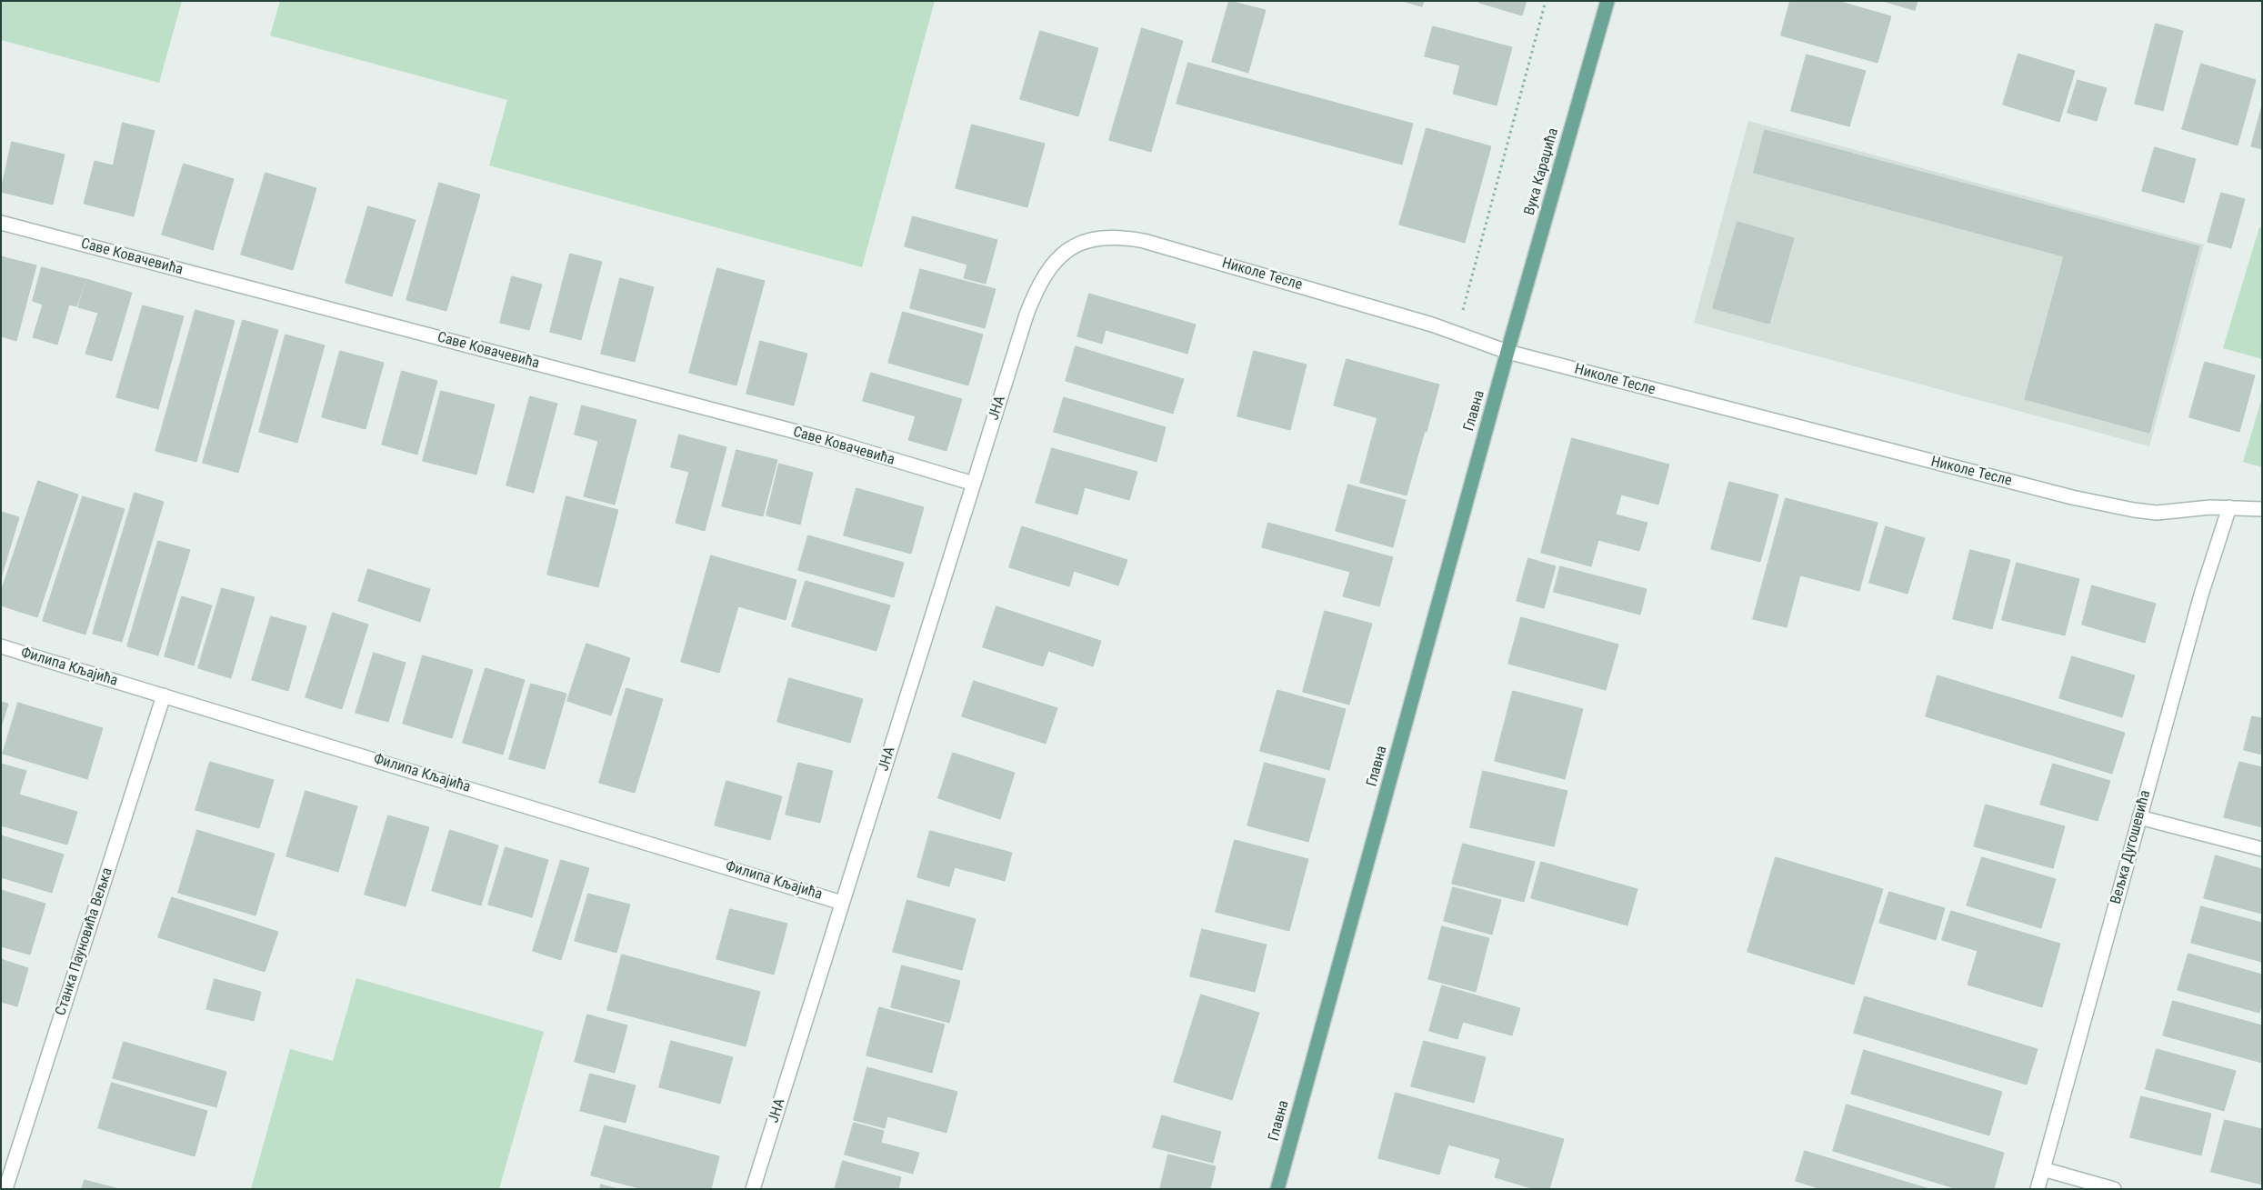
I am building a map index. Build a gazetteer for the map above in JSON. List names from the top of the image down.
{
  "streets": {
    "main road": ["Вука Караџића", "Главна"],
    "street": [
      "Саве Ковачевића",
      "Николе Тесле",
      "ЈНА",
      "Филипа Кљајића",
      "Вељка Дугошевића",
      "Станка Пауновића Вељка"
    ]
  },
  "crossings": [
    ["Вука Караџића", "Николе Тесле"],
    ["Вука Караџића", "Главна"],
    ["Саве Ковачевића", "ЈНА"],
    ["Николе Тесле", "ЈНА"],
    ["Николе Тесле", "Главна"],
    ["Николе Тесле", "Вељка Дугошевића"],
    ["ЈНА", "Филипа Кљајића"],
    ["Филипа Кљајића", "Станка Пауновића Вељка"]
  ]
}
